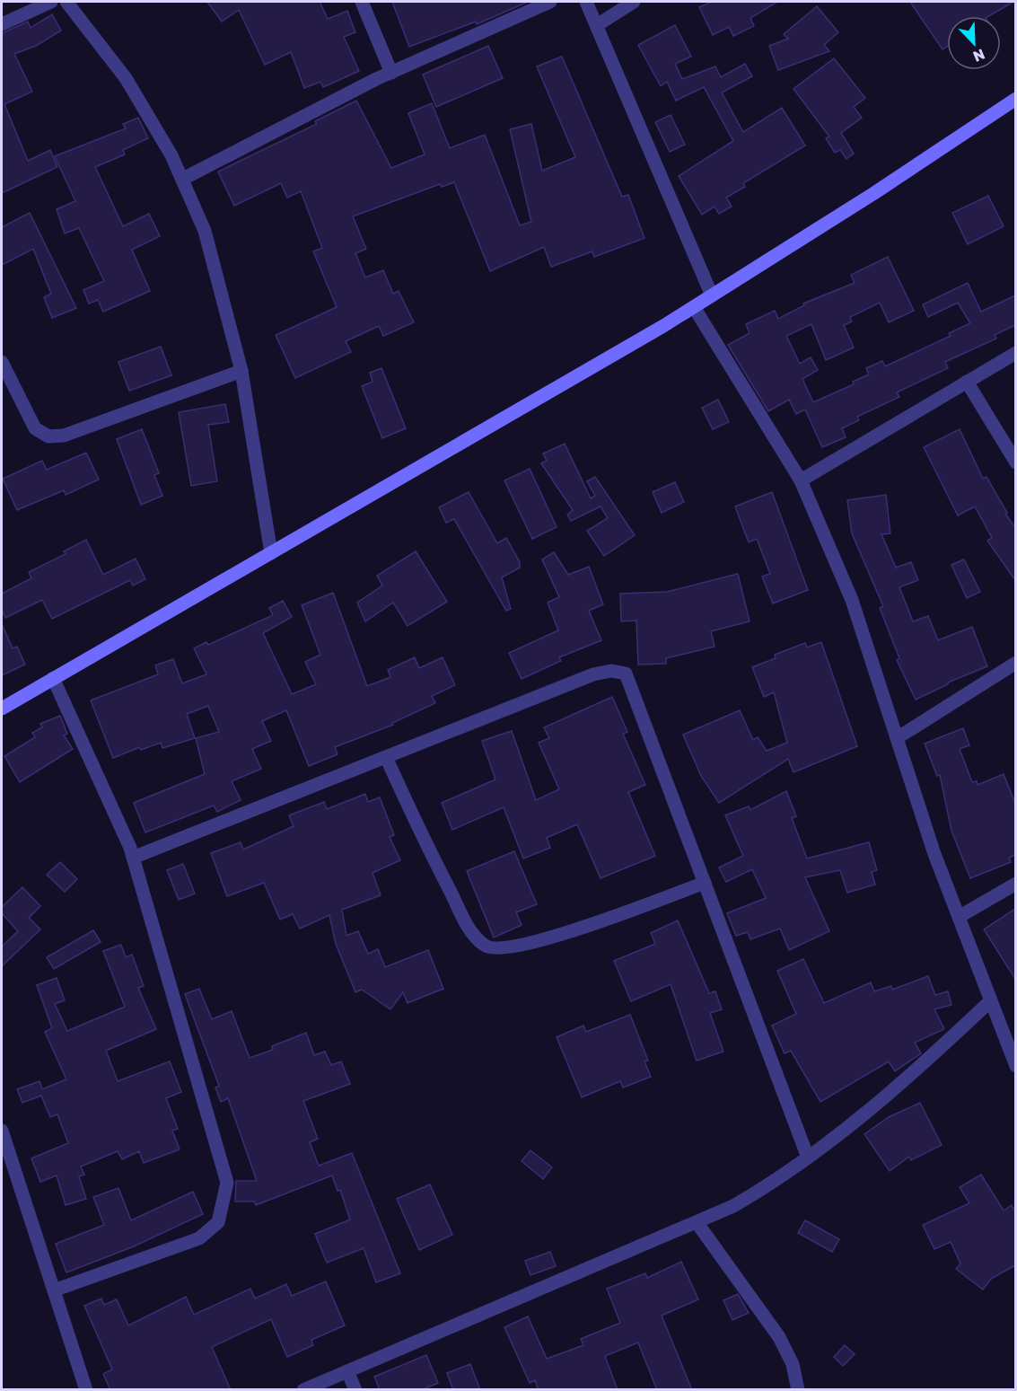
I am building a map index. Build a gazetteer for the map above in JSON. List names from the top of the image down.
{
  "north": "bottom right"
}
